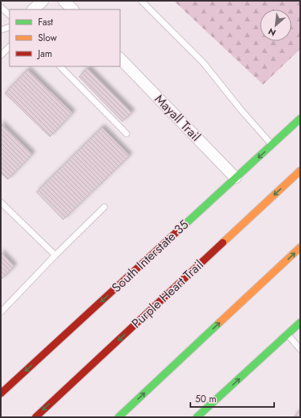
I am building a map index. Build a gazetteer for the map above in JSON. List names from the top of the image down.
{
  "streets": {
    "main road": ["South Interstate 35", "Purple Heart Trail"],
    "street": ["Mayall Trail"]
  },
  "crossings": [
    ["Mayall Trail", "South Interstate 35"]
  ],
  "one_way": ["South Interstate 35"],
  "legend": ["Fast", "Slow", "Jam"],
  "scale_bar": "50 m",
  "north": "bottom left"
}
